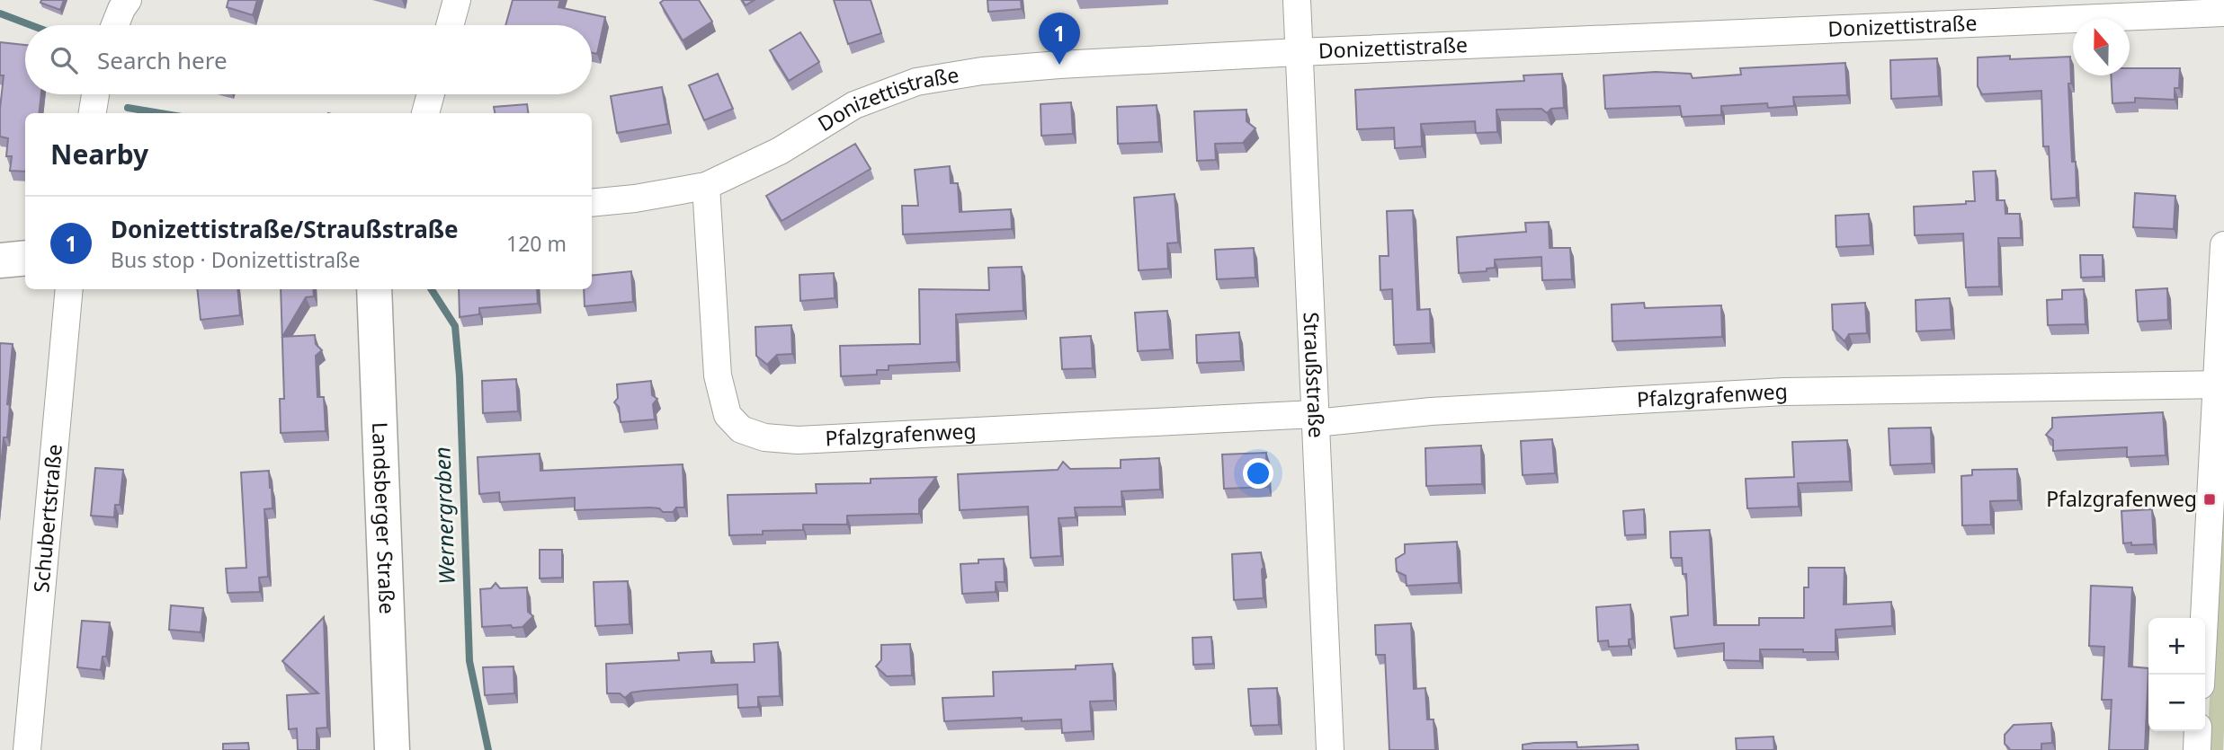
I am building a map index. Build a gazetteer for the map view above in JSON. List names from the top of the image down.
{
  "streets": {
    "street": [
      "Donizettistraße",
      "Straußstraße",
      "Pfalzgrafenweg",
      "Schubertstraße",
      "Landsberger Straße"
    ]
  },
  "crossings": [
    ["Donizettistraße", "Straußstraße"],
    ["Donizettistraße", "Pfalzgrafenweg"],
    ["Straußstraße", "Pfalzgrafenweg"]
  ],
  "water": ["Wernergraben"],
  "places": {
    "transit": ["Pfalzgrafenweg"]
  },
  "north": "top",
  "page": {
    "pins": "1",
    "search": "Search here",
    "heading": "Nearby",
    "list": [
      {
        "mark": "1",
        "name": "Donizettistraße/Straußstraße",
        "note": "Bus stop · Donizettistraße",
        "value": "120 m"
      }
    ],
    "map_buttons": ["+", "−"]
  }
}
